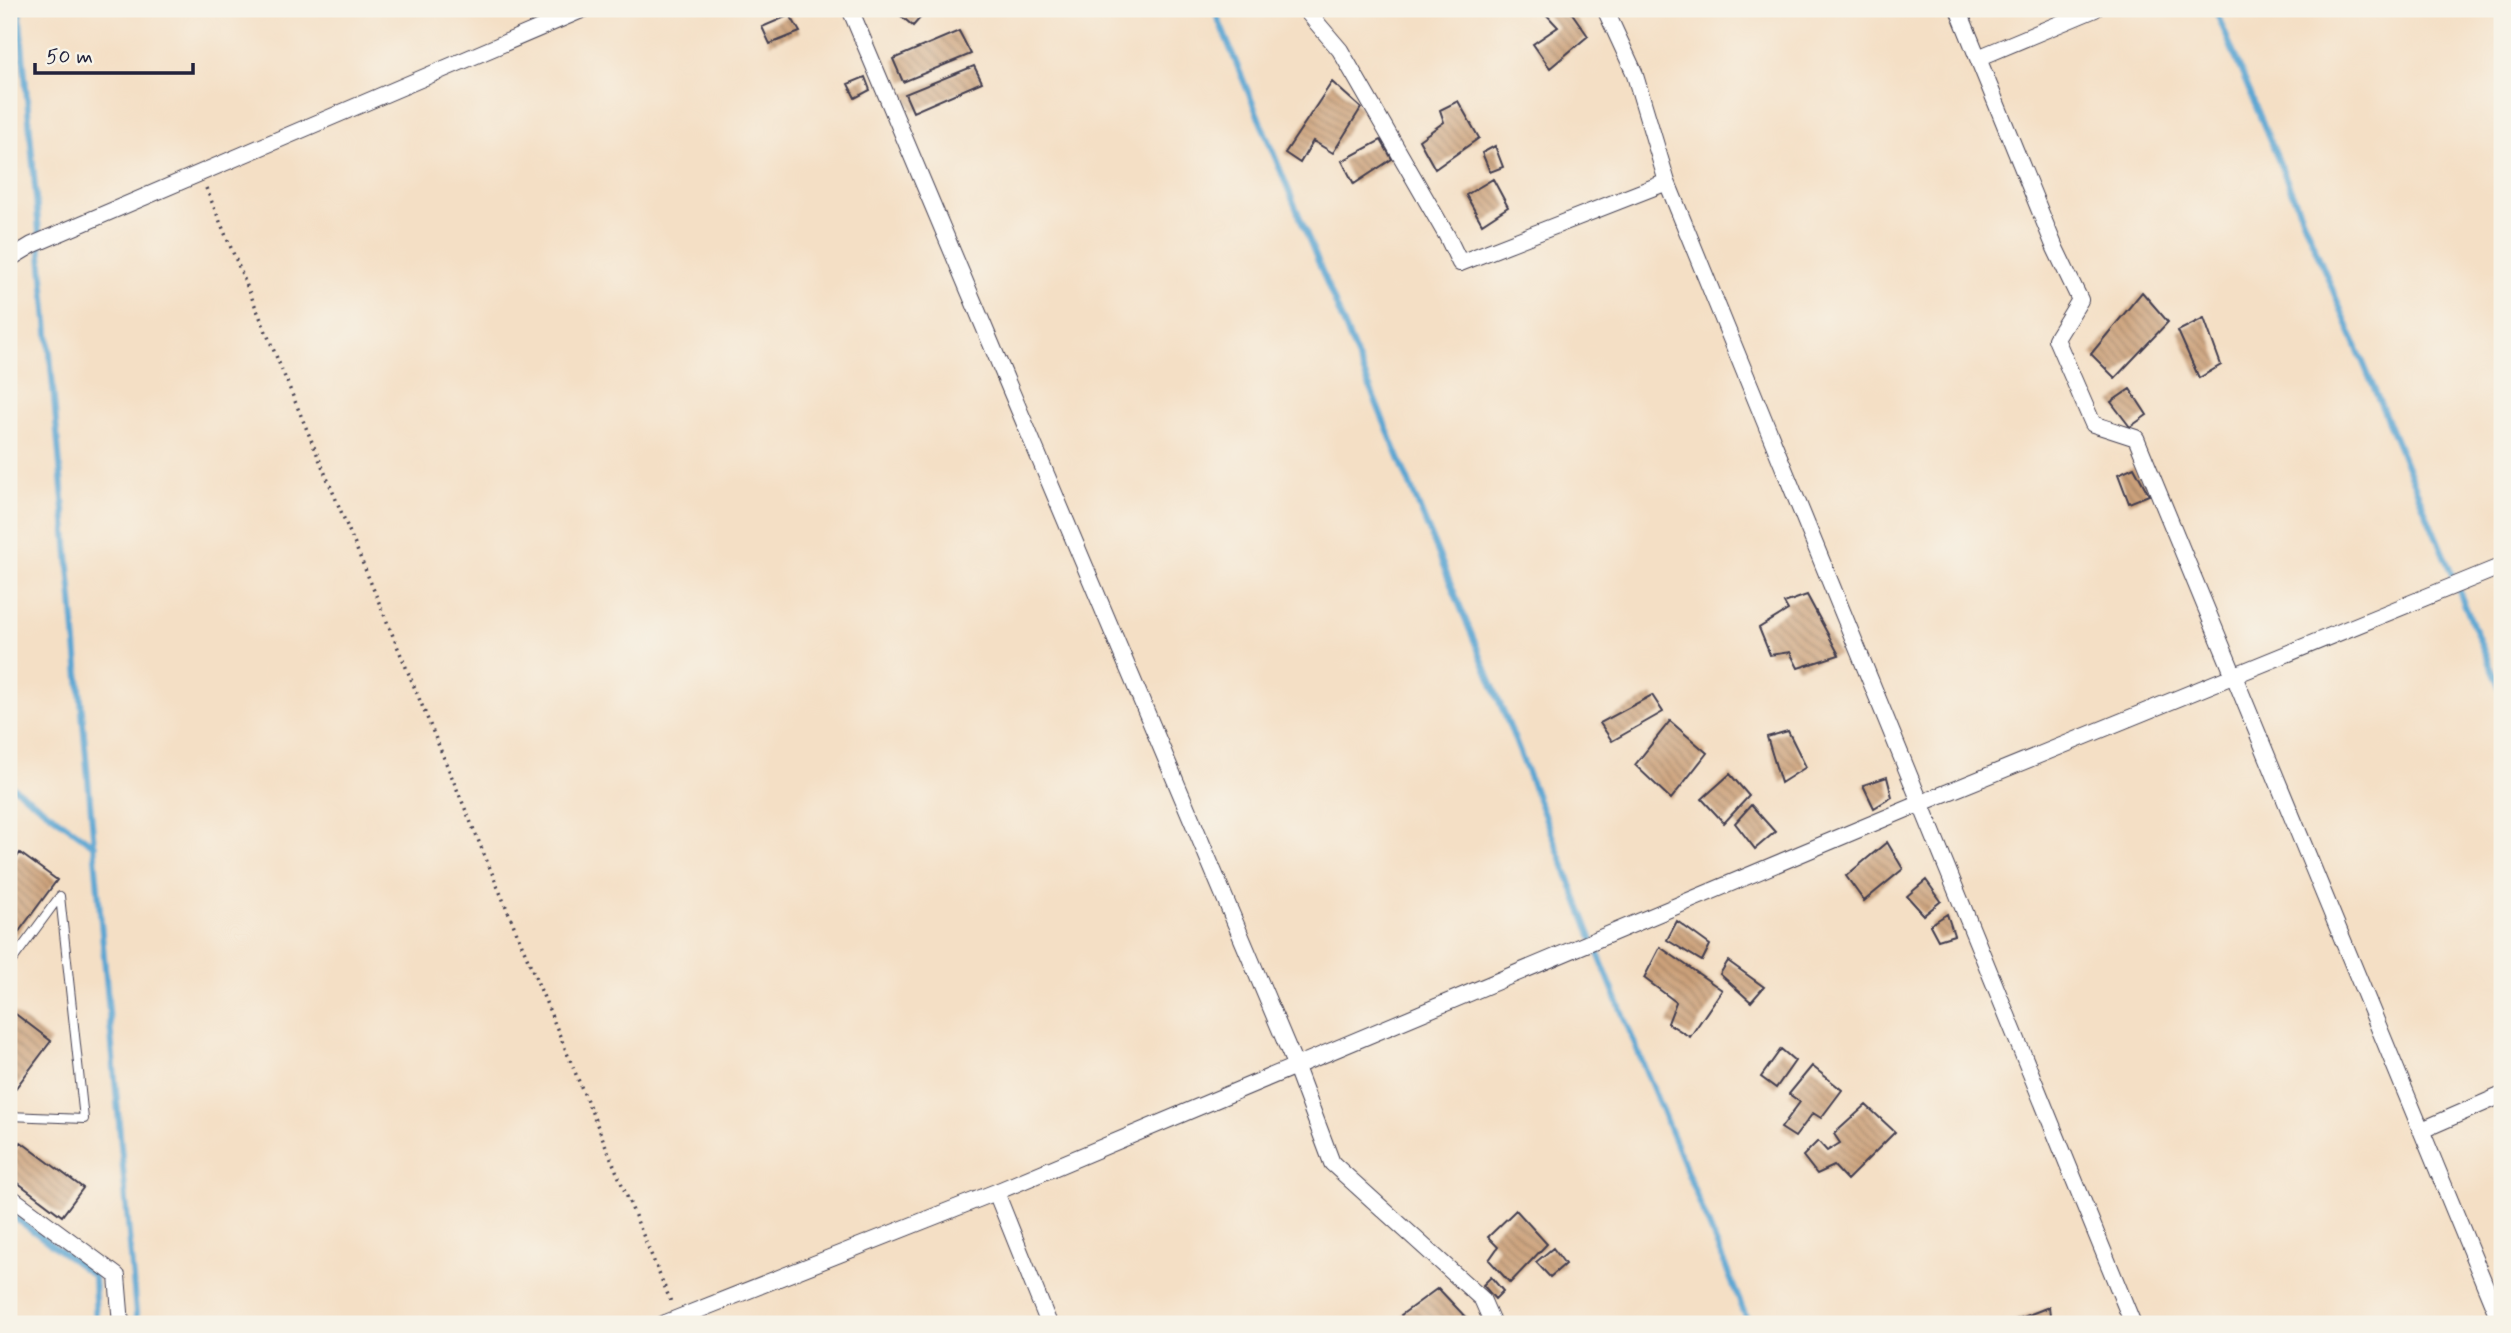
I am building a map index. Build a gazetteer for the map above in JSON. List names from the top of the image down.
{
  "scale_bar": "50 m"
}
